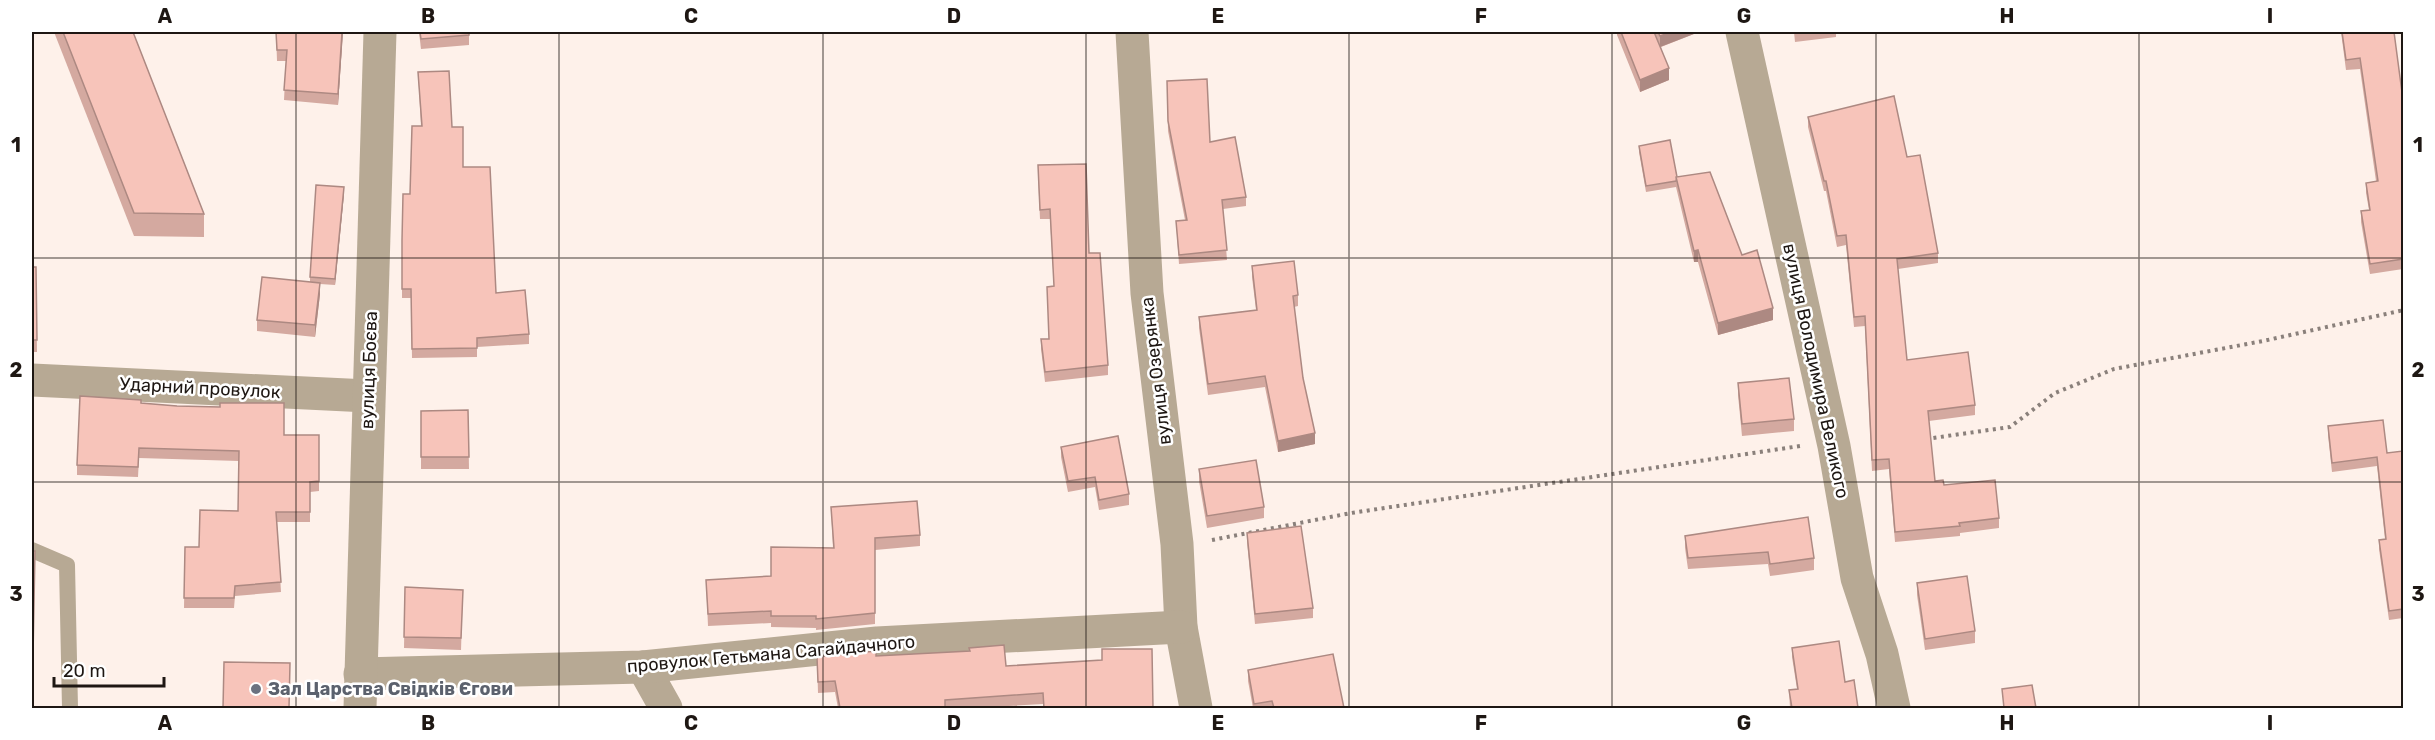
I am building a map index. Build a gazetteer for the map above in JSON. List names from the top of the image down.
{
  "streets": {
    "street": [
      "вулиця Боєва",
      "вулиця Озерянка",
      "вулиця Володимира Великого",
      "Ударний провулок",
      "провулок Гетьмана Сагайдачного"
    ]
  },
  "crossings": [
    ["вулиця Боєва", "Ударний провулок"],
    ["вулиця Боєва", "провулок Гетьмана Сагайдачного"],
    ["вулиця Озерянка", "провулок Гетьмана Сагайдачного"]
  ],
  "places": ["Зал Царства Свідків Єгови"],
  "scale_bar": "20 m",
  "grid": {
    "columns": [
      "A",
      "B",
      "C",
      "D",
      "E",
      "F",
      "G",
      "H",
      "I"
    ],
    "rows": ["1", "2", "3"]
  }
}
